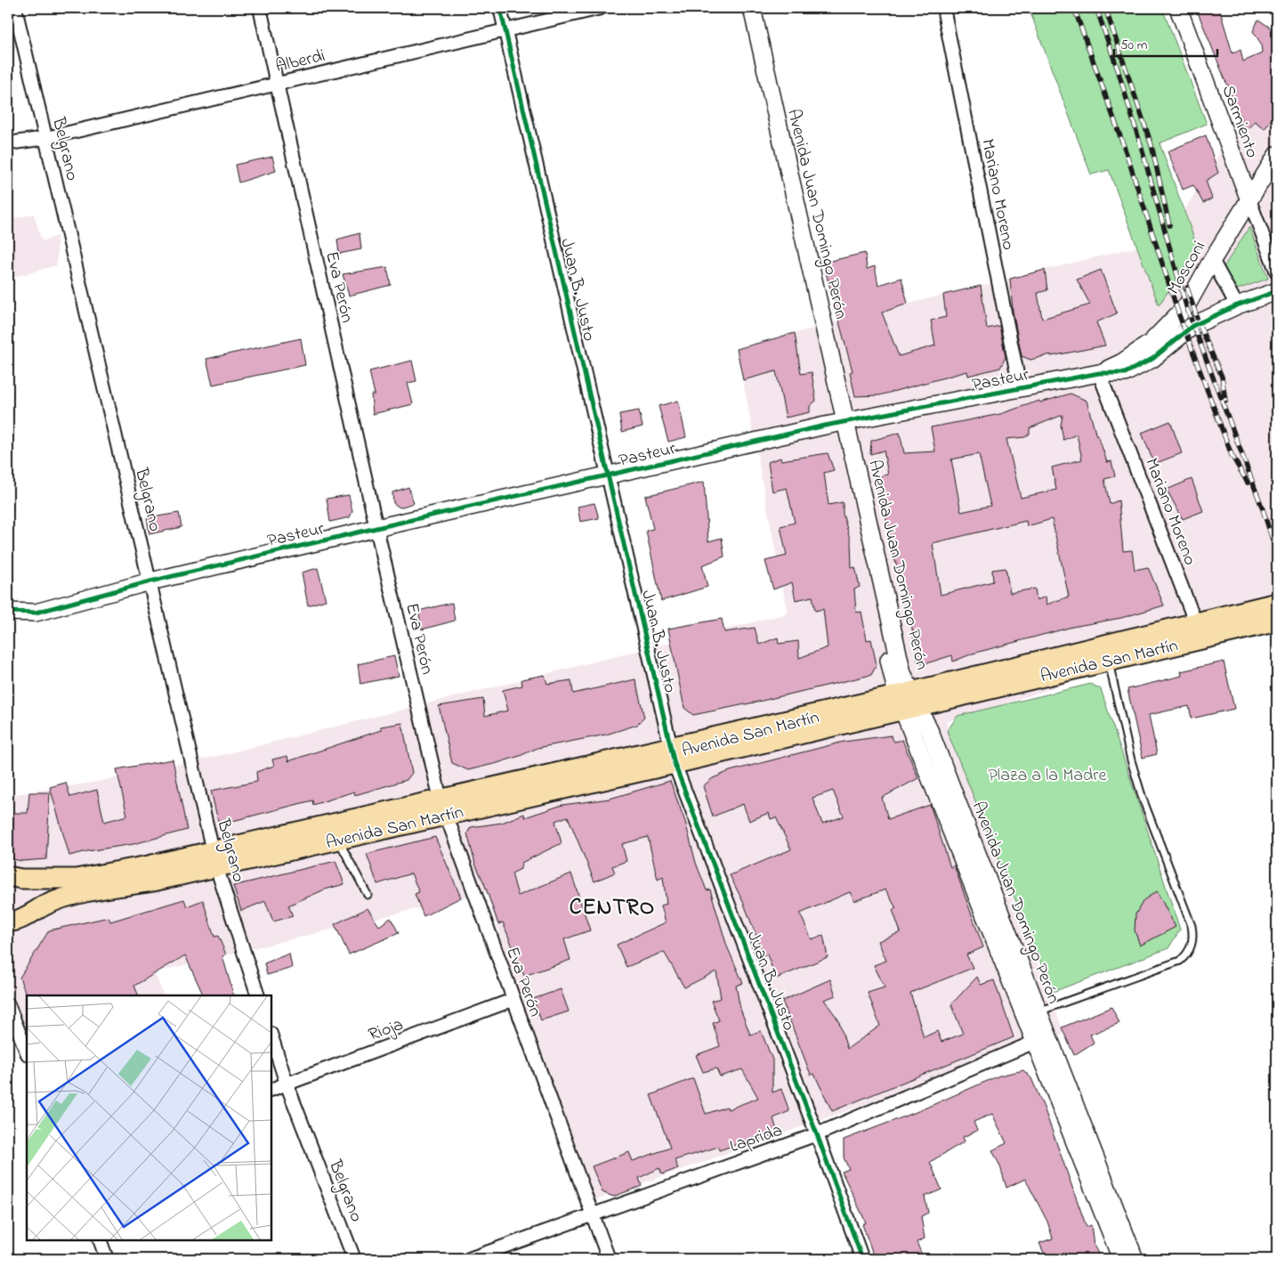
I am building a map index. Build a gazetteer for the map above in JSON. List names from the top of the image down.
{
  "streets": {
    "main road": [
      "Sarmiento",
      "Avenida Juan Domingo Perón",
      "Mosconi",
      "Pasteur",
      "Avenida San Martín"
    ],
    "street": [
      "Alberdi",
      "Belgrano",
      "Mariano Moreno",
      "Eva Perón",
      "Juan B. Justo",
      "Rioja",
      "Laprida"
    ]
  },
  "crossings": [
    ["Alberdi", "Belgrano"],
    ["Alberdi", "Eva Perón"],
    ["Alberdi", "Juan B. Justo"],
    ["Sarmiento", "Mosconi"],
    ["Belgrano", "Pasteur"],
    ["Belgrano", "Avenida San Martín"],
    ["Belgrano", "Rioja"],
    ["Mariano Moreno", "Mosconi"],
    ["Mariano Moreno", "Pasteur"],
    ["Mariano Moreno", "Avenida San Martín"],
    ["Avenida Juan Domingo Perón", "Pasteur"],
    ["Avenida Juan Domingo Perón", "Avenida San Martín"],
    ["Avenida Juan Domingo Perón", "Laprida"],
    ["Mosconi", "Pasteur"],
    ["Eva Perón", "Pasteur"],
    ["Eva Perón", "Avenida San Martín"],
    ["Eva Perón", "Rioja"],
    ["Eva Perón", "Laprida"],
    ["Juan B. Justo", "Pasteur"],
    ["Juan B. Justo", "Avenida San Martín"],
    ["Juan B. Justo", "Laprida"]
  ],
  "districts": ["CENTRO"],
  "parks": ["Plaza a la Madre"],
  "scale_bar": "50 m"
}
